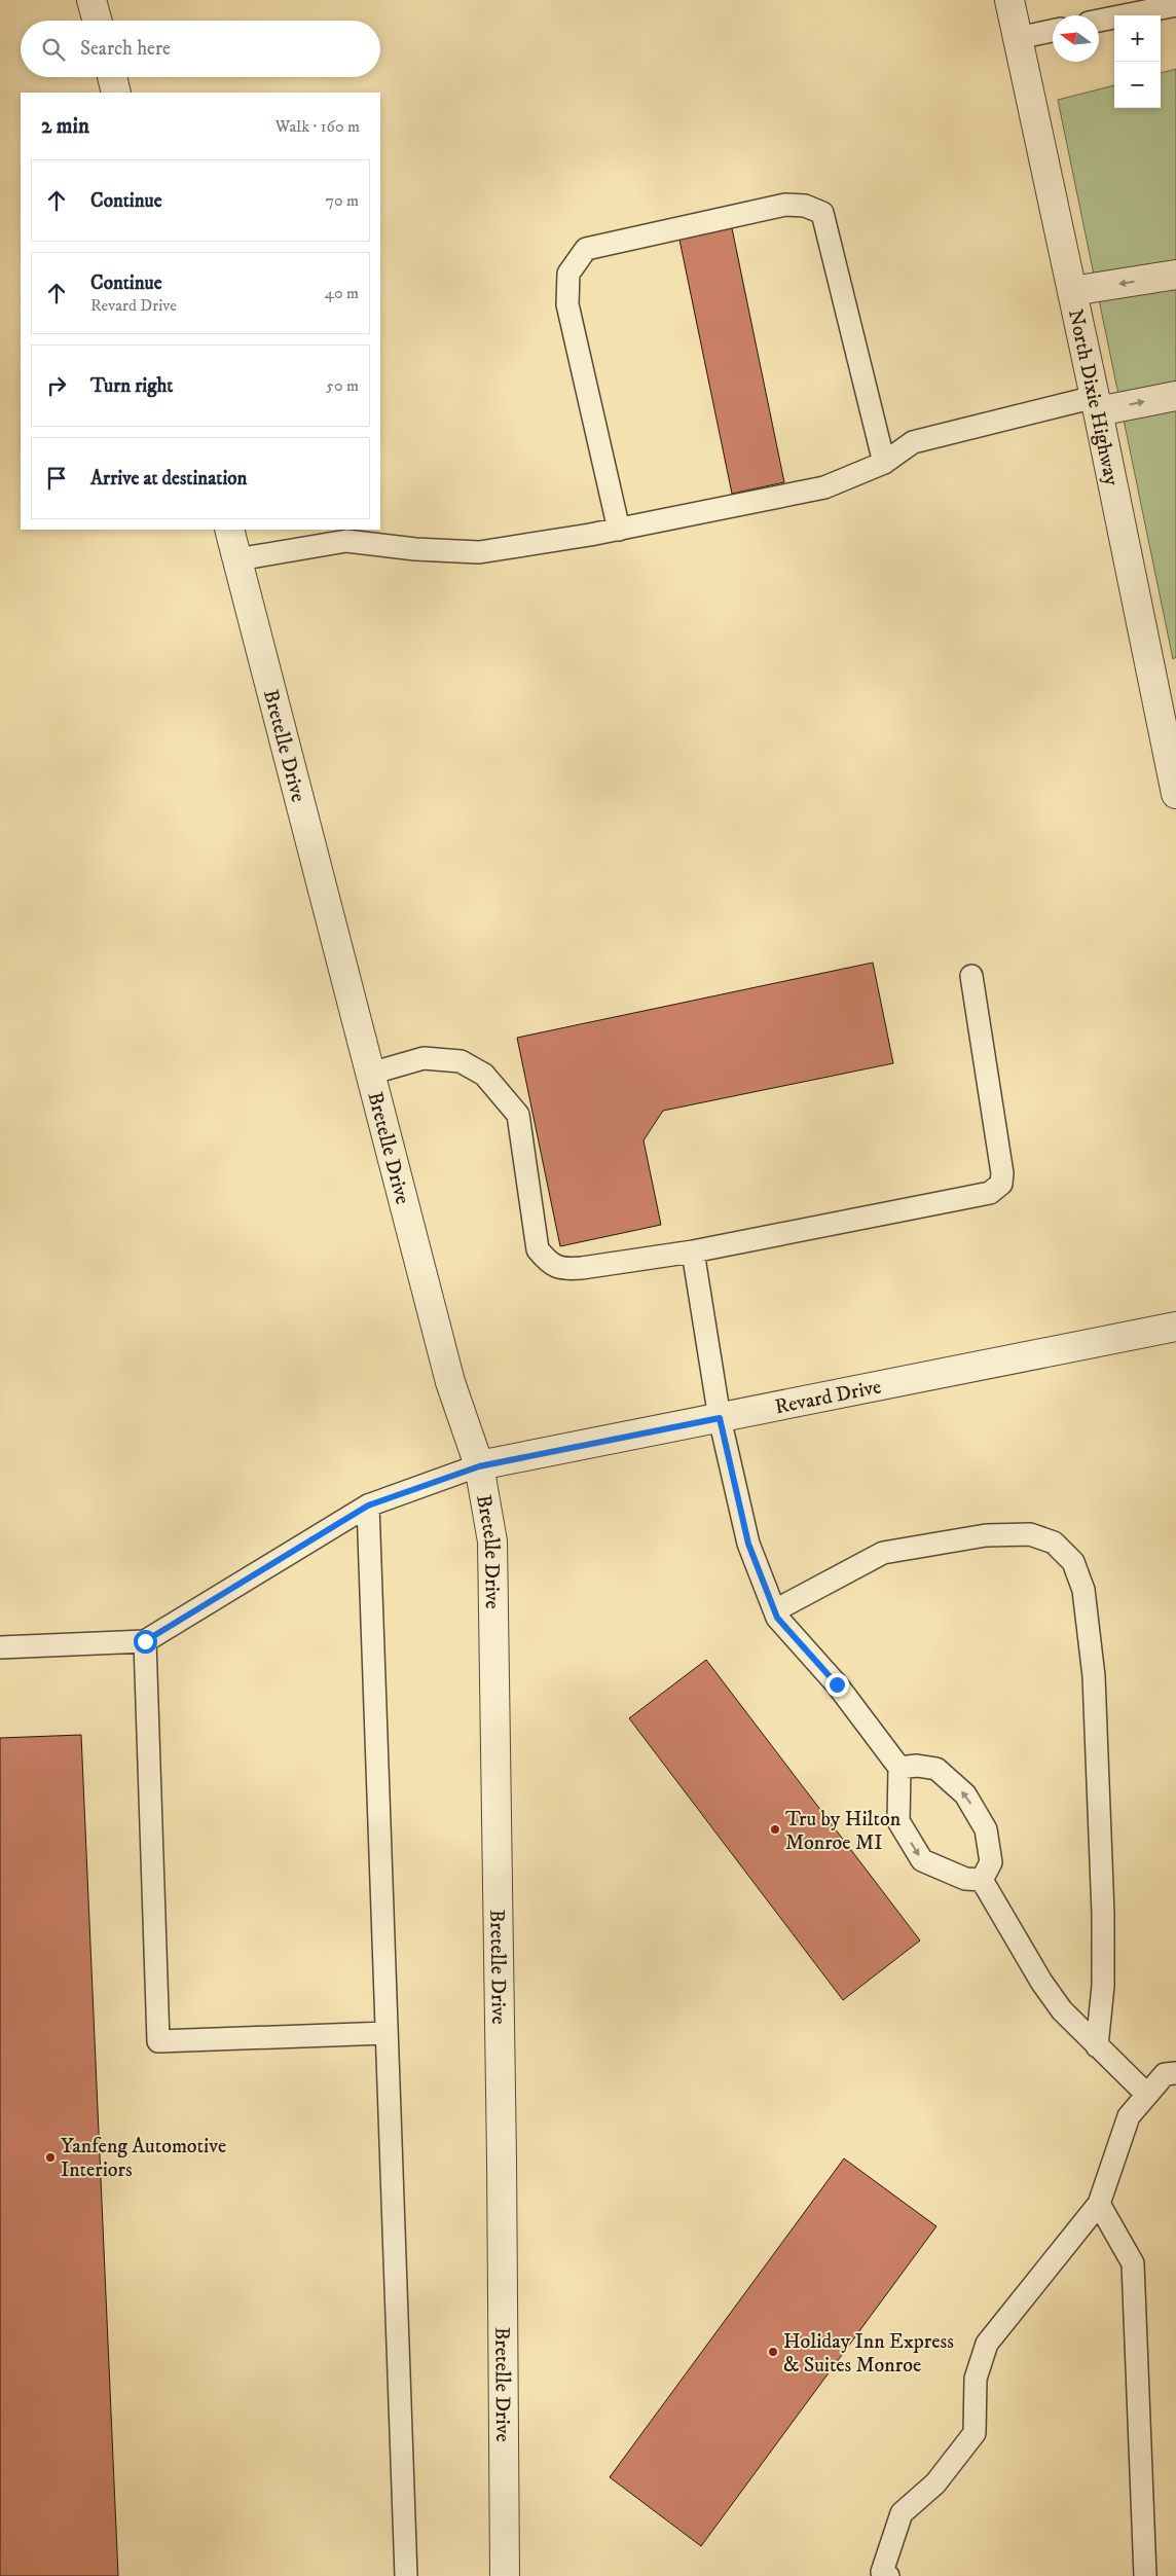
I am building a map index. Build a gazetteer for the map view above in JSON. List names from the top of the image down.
{
  "streets": {
    "street": ["North Dixie Highway", "Bretelle Drive", "Revard Drive"]
  },
  "crossings": [
    ["Bretelle Drive", "Revard Drive"]
  ],
  "places": ["Tru by Hilton Monroe MI", "Yanfeng Automotive Interiors", "Holiday Inn Express & Suites Monroe"],
  "north": "left",
  "page": {
    "map_buttons": ["+", "−"],
    "search": "Search here",
    "heading": ["2 min", "Walk · 160 m"],
    "list": [
      ["Continue", "70 m"],
      ["Continue", "Revard Drive", "40 m"],
      ["Turn right", "50 m"],
      "Arrive at destination"
    ]
  }
}
